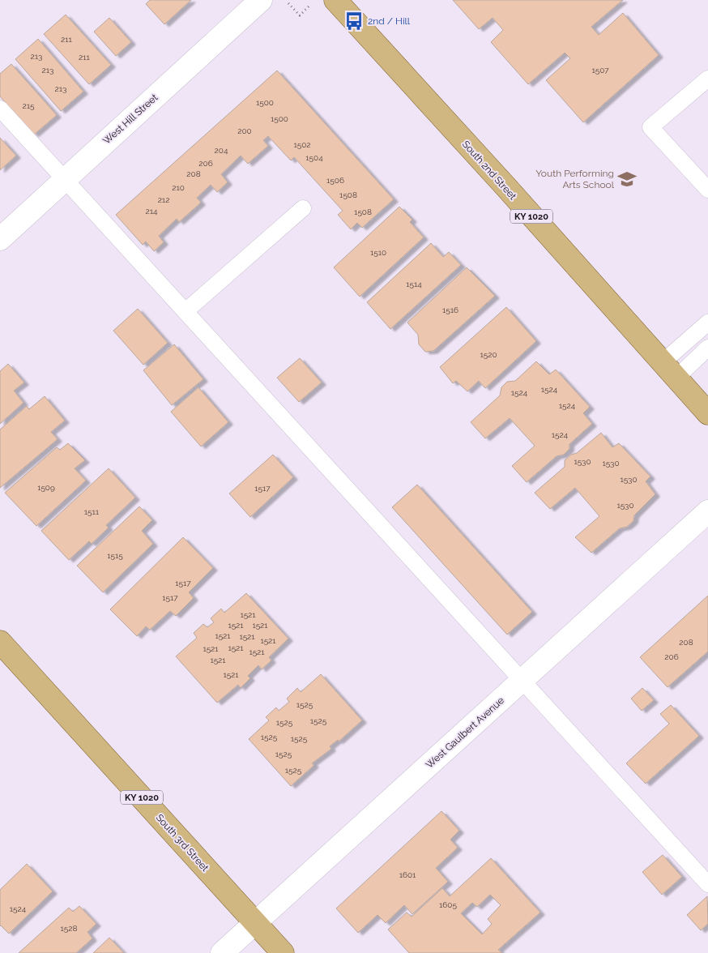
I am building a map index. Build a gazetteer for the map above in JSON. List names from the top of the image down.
{
  "streets": {
    "main road": ["South 2nd Street", "KY 1020", "South 3rd Street"],
    "street": ["West Hill Street", "West Gaulbert Avenue"]
  },
  "crossings": [
    ["West Gaulbert Avenue", "South 3rd Street"]
  ],
  "places": {
    "bus stop": ["2nd / Hill"],
    "school or university": ["Youth Performing Arts School"]
  },
  "house_numbers": [
    "211",
    "213",
    "211",
    "213",
    "1507",
    "213",
    "1500",
    "215",
    "1500",
    "200",
    "1502",
    "204",
    "1504",
    "206",
    "208",
    "1506",
    "210",
    "1508",
    "212",
    "214",
    "1508",
    "1510",
    "1514",
    "1516",
    "1520",
    "1524",
    "1524",
    "1524",
    "1524",
    "1530",
    "1530",
    "1530",
    "1509",
    "1517",
    "1530",
    "1511",
    "1515",
    "1517",
    "1517",
    "1521",
    "1521",
    "1521",
    "1521",
    "1521",
    "1521",
    "208",
    "1521",
    "1521",
    "1521",
    "206",
    "1521",
    "1521",
    "1525",
    "1525",
    "1525",
    "1525",
    "1525",
    "1525",
    "1525",
    "1601",
    "1605",
    "1524",
    "1528"
  ]
}
